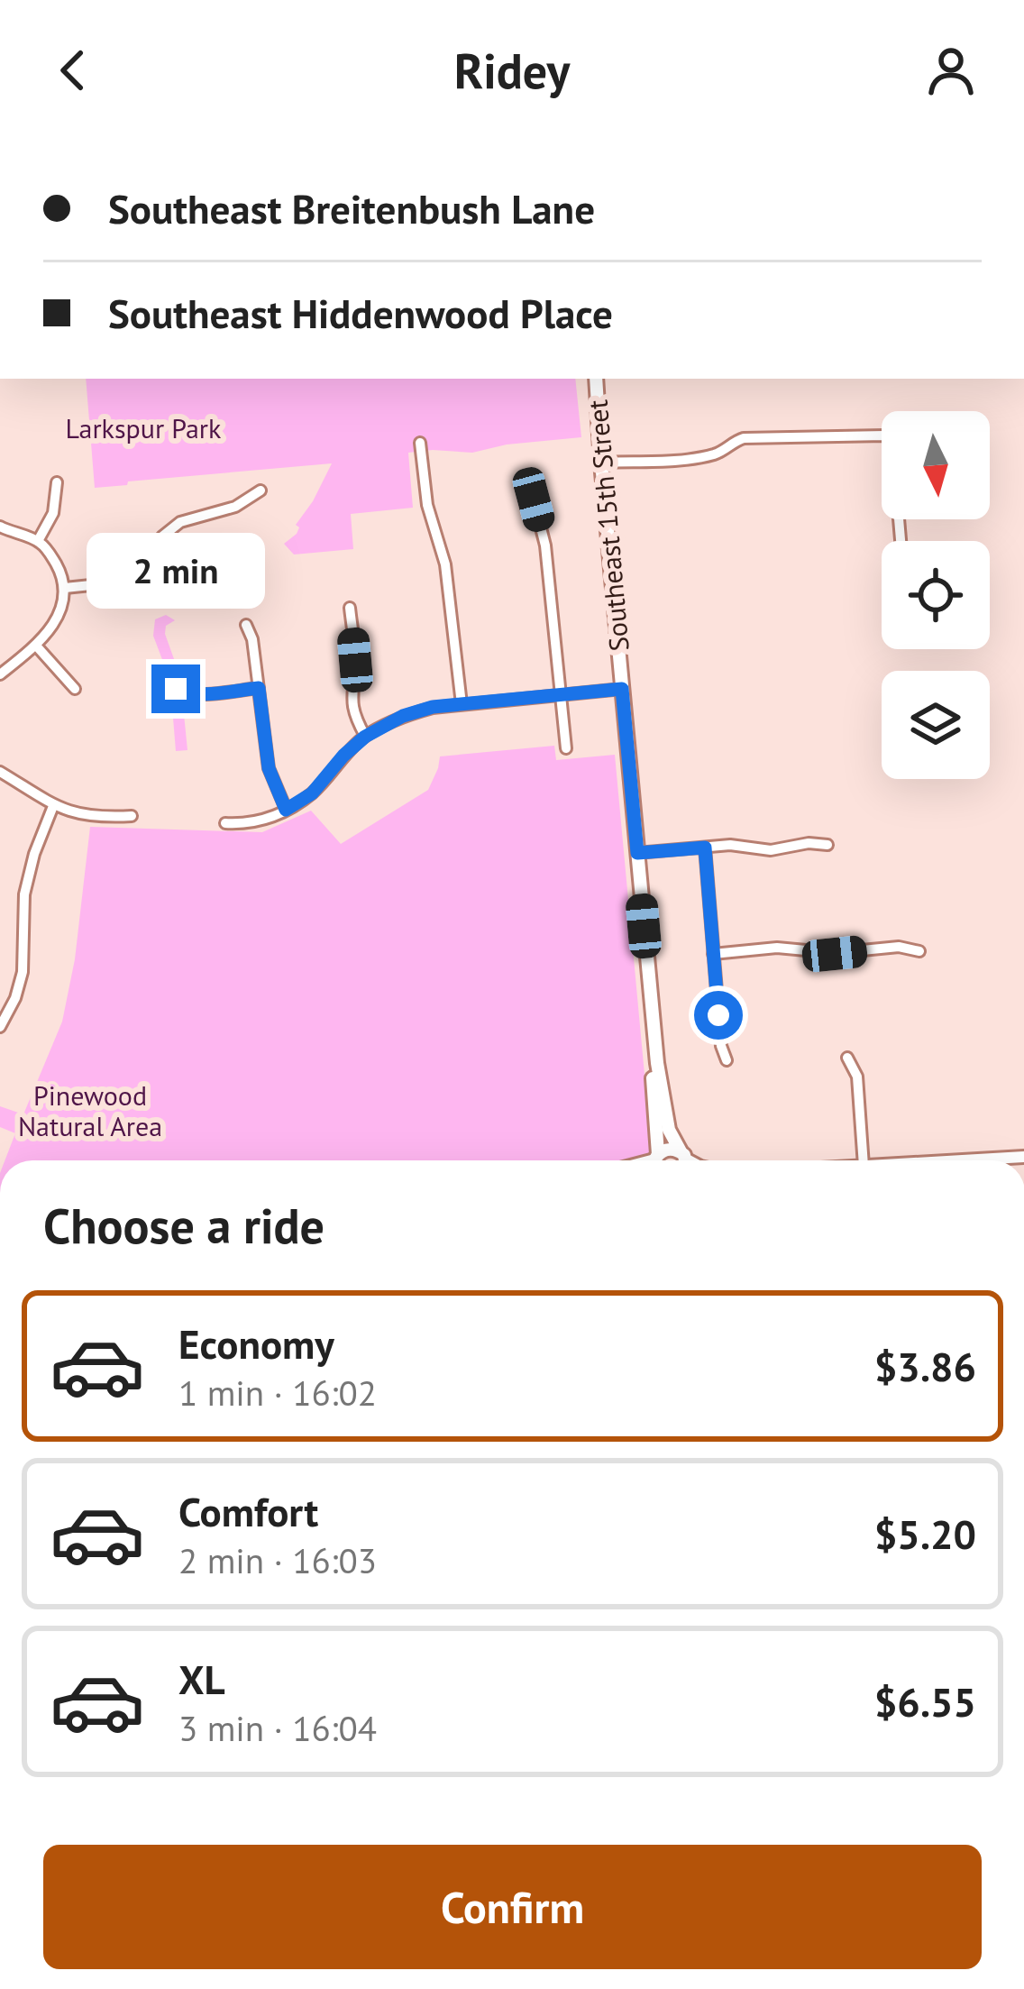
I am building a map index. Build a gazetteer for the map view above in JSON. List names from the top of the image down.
{
  "streets": {
    "main road": ["Southeast 15th Street"]
  },
  "parks": ["Larkspur Park", "Pinewood Natural Area"],
  "north": "bottom",
  "page": {
    "header": "Ridey",
    "banner": ["Southeast Breitenbush Lane", "Southeast Hiddenwood Place"],
    "bubble": "2 min",
    "heading": "Choose a ride",
    "list": [
      {
        "name": "Economy",
        "note": "1 min · 16:02",
        "value": "$3.86"
      },
      {
        "name": "Comfort",
        "note": "2 min · 16:03",
        "value": "$5.20"
      },
      {
        "name": "XL",
        "note": "3 min · 16:04",
        "value": "$6.55"
      }
    ],
    "buttons": "Confirm"
  }
}
